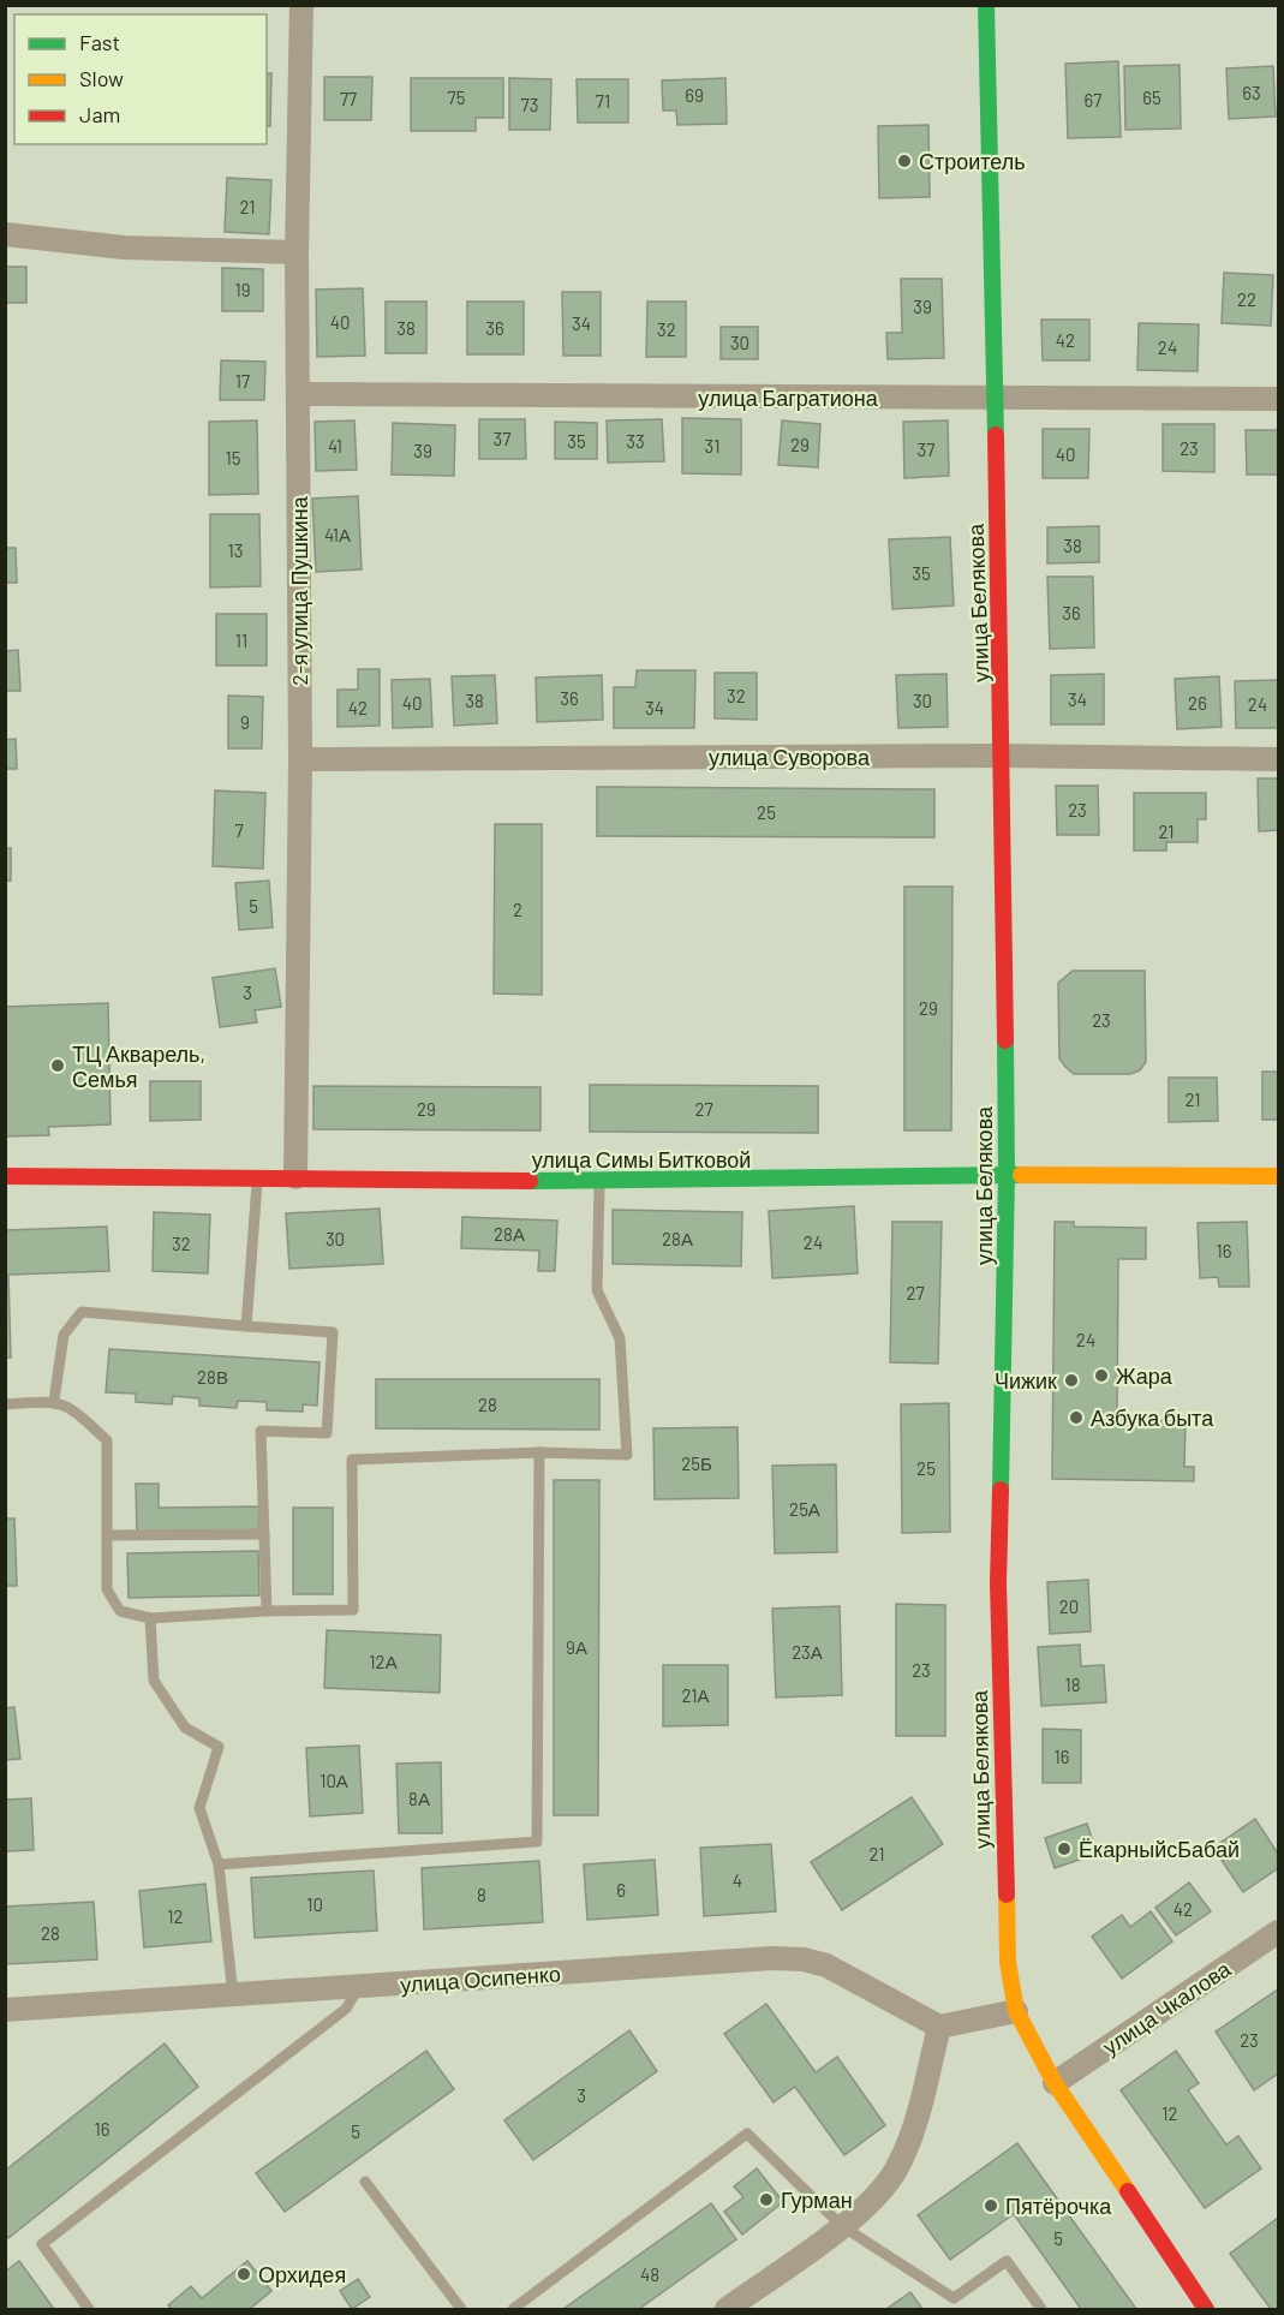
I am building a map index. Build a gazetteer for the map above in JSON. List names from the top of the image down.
{
  "streets": {
    "street": [
      "улица Багратиона",
      "2-я улица Пушкина",
      "улица Белякова",
      "улица Суворова",
      "улица Симы Битковой",
      "улица Осипенко",
      "улица Чкалова"
    ]
  },
  "crossings": [
    ["улица Багратиона", "2-я улица Пушкина"],
    ["улица Багратиона", "улица Белякова"],
    ["2-я улица Пушкина", "улица Суворова"],
    ["2-я улица Пушкина", "улица Симы Битковой"],
    ["улица Белякова", "улица Суворова"],
    ["улица Белякова", "улица Симы Битковой"],
    ["улица Белякова", "улица Чкалова"]
  ],
  "places": [
    "Строитель",
    "ТЦ Акварель, Семья",
    "Жара",
    "Чижик",
    "Азбука быта",
    "ЁкарныйсБабай",
    "Гурман",
    "Пятёрочка",
    "Орхидея"
  ],
  "house_numbers": [
    "63",
    "69",
    "75",
    "65",
    "77",
    "67",
    "71",
    "73",
    "21",
    "19",
    "22",
    "39",
    "40",
    "34",
    "38",
    "36",
    "32",
    "42",
    "30",
    "24",
    "17",
    "37",
    "35",
    "33",
    "29",
    "41",
    "31",
    "23",
    "37",
    "39",
    "40",
    "15",
    "41А",
    "38",
    "13",
    "35",
    "36",
    "11",
    "32",
    "36",
    "34",
    "38",
    "30",
    "40",
    "26",
    "24",
    "42",
    "34",
    "9",
    "23",
    "25",
    "7",
    "21",
    "5",
    "2",
    "3",
    "29",
    "23",
    "21",
    "29",
    "27",
    "28А",
    "30",
    "28А",
    "24",
    "32",
    "16",
    "27",
    "24",
    "28В",
    "28",
    "25Б",
    "25",
    "25А",
    "20",
    "9А",
    "23А",
    "12А",
    "23",
    "18",
    "21А",
    "16",
    "10А",
    "8А",
    "21",
    "4",
    "6",
    "8",
    "10",
    "42",
    "12",
    "28",
    "23",
    "3",
    "12",
    "16",
    "5",
    "5",
    "48"
  ],
  "legend": ["Fast", "Slow", "Jam"]
}
